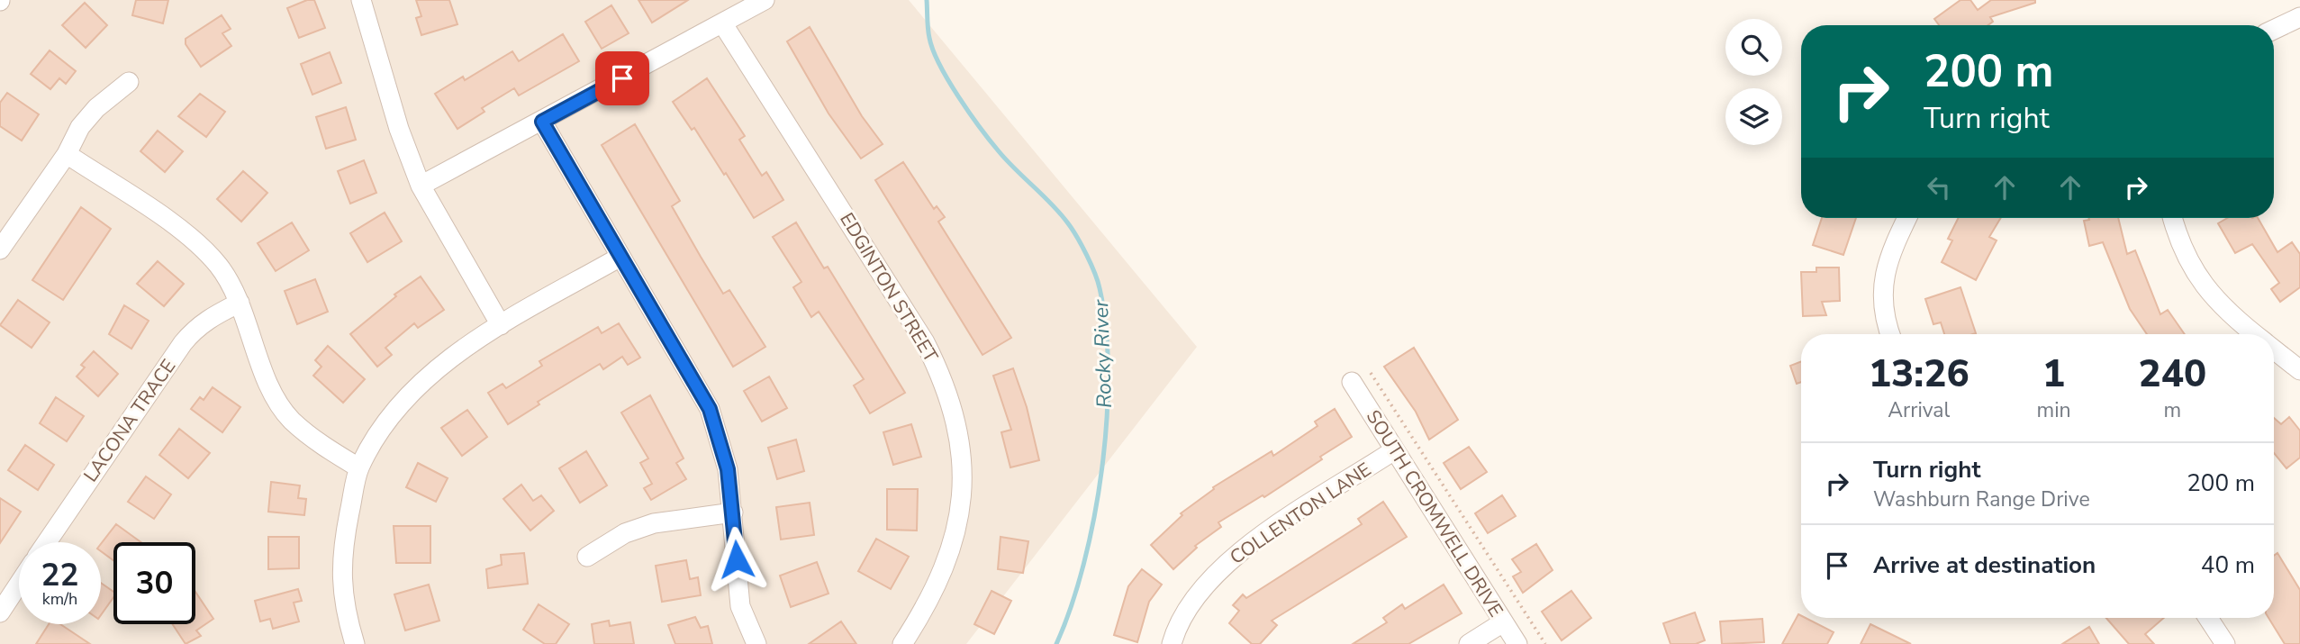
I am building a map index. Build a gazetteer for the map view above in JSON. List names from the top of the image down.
{
  "streets": {
    "street": [
      "EDGINTON STREET",
      "LACONA TRACE",
      "COLLENTON LANE",
      "SOUTH CROMWELL DRIVE"
    ]
  },
  "crossings": [
    ["COLLENTON LANE", "SOUTH CROMWELL DRIVE"]
  ],
  "water": ["Rocky River"],
  "page": {
    "turn": ["200 m", "Turn right"],
    "eta": [
      "13:26",
      "Arrival",
      "1",
      "min",
      "240",
      "m"
    ],
    "list": [
      {
        "name": "Turn right",
        "note": "Washburn Range Drive",
        "value": "200 m"
      },
      {
        "name": "Arrive at destination",
        "value": "40 m"
      }
    ],
    "speed": "22 km/h",
    "limit": "30"
  }
}
